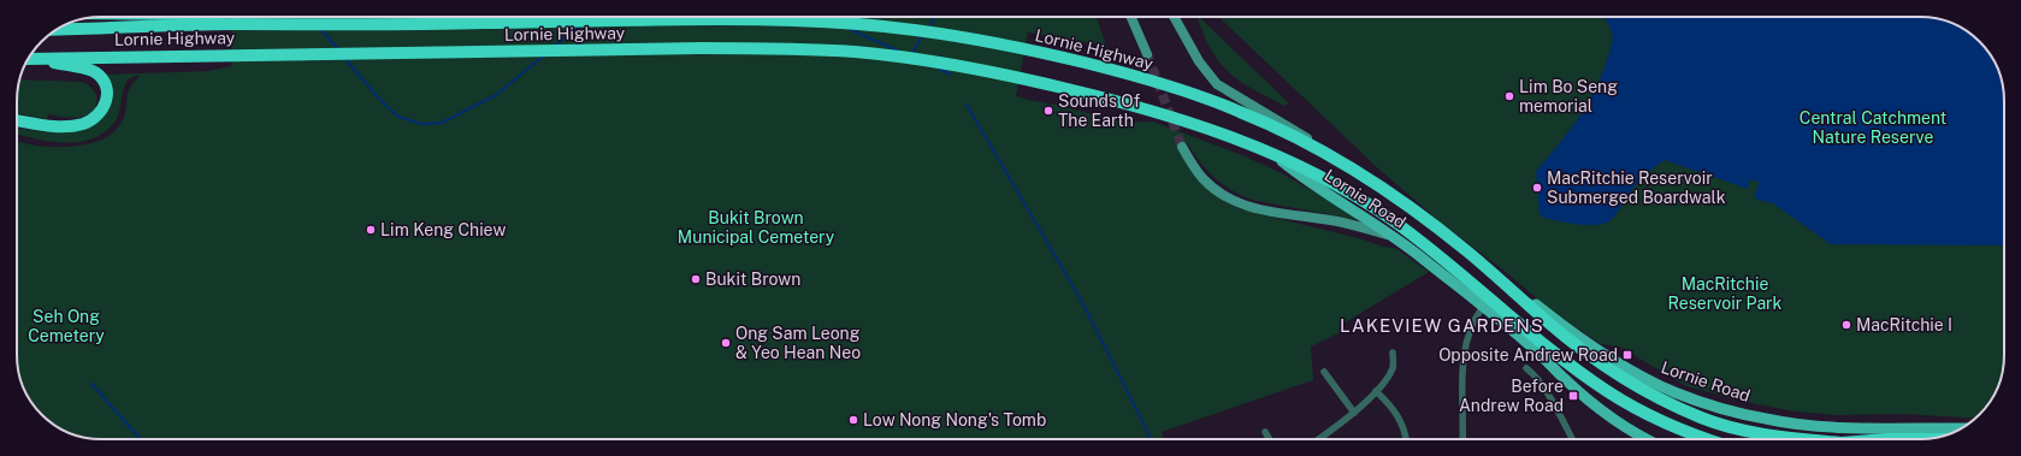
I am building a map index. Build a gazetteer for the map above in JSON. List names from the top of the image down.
{
  "streets": {
    "highway": ["Lornie Highway", "Lornie Road"]
  },
  "crossings": [
    ["Lornie Highway", "Lornie Road"]
  ],
  "districts": ["LAKEVIEW GARDENS"],
  "parks": [
    "Central Catchment Nature Reserve",
    "Bukit Brown Municipal Cemetery",
    "MacRitchie Reservoir Park",
    "Seh Ong Cemetery"
  ],
  "places": {
    "other": [
      "Lim Bo Seng memorial",
      "Sounds Of The Earth",
      "MacRitchie Reservoir Submerged Boardwalk",
      "Lim Keng Chiew",
      "Bukit Brown",
      "MacRitchie I",
      "Ong Sam Leong & Yeo Hean Neo",
      "Low Nong Nong's Tomb"
    ],
    "transit": ["Opposite Andrew Road", "Before Andrew Road"]
  }
}
